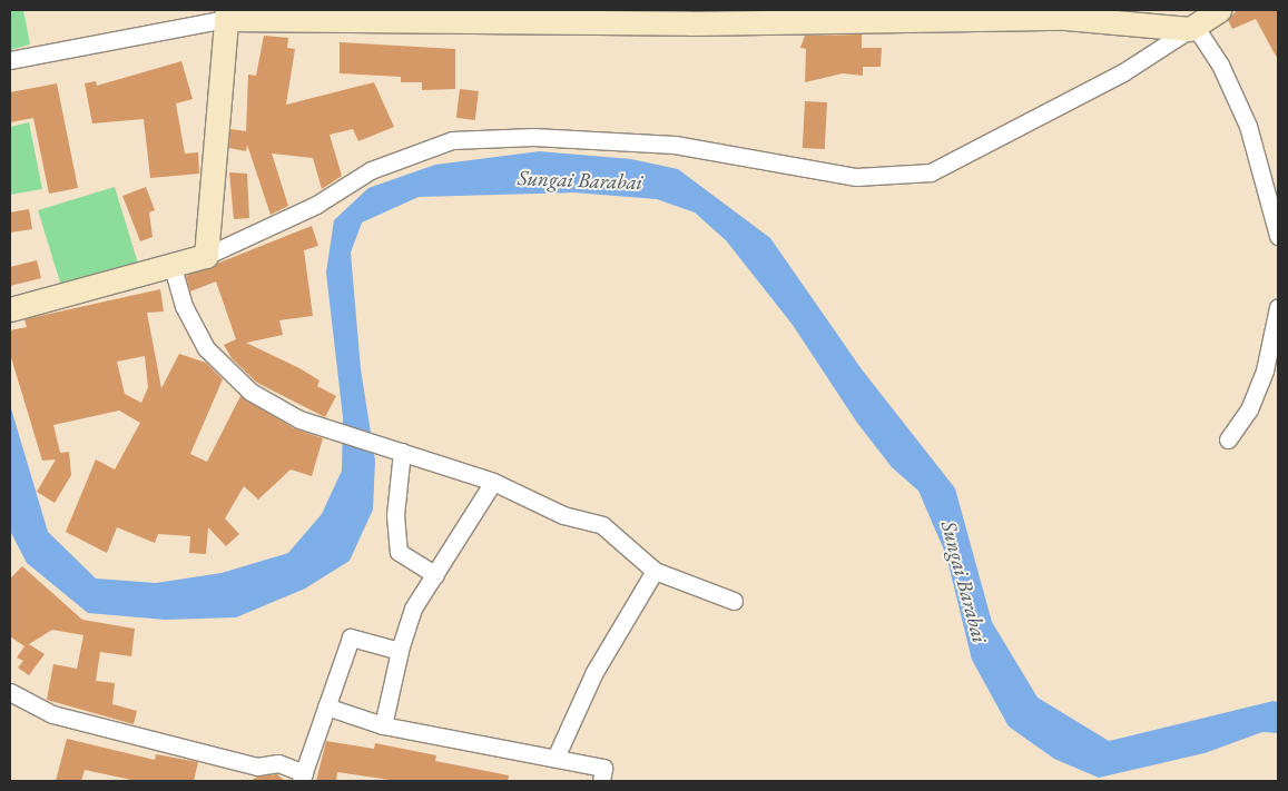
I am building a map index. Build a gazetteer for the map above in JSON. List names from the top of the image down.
{
  "water": ["Sungai Barabai"]
}
